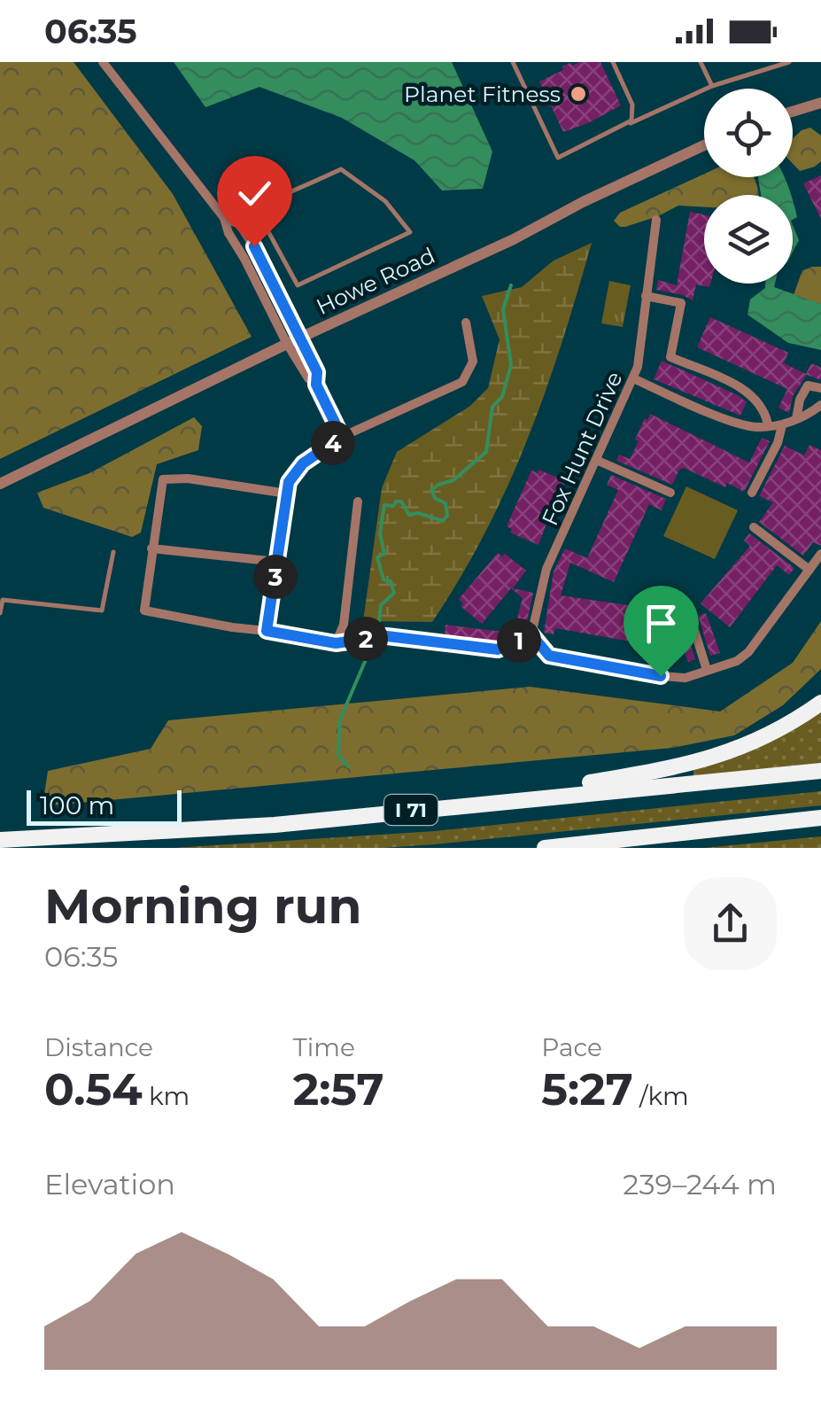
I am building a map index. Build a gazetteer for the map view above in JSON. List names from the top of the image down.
{
  "streets": {
    "highway": ["I 71"],
    "street": ["Howe Road", "Fox Hunt Drive"]
  },
  "places": ["Planet Fitness"],
  "scale_bar": "100 m",
  "page": {
    "status": "06:35",
    "pins": [
      "4",
      "3",
      "2",
      "1"
    ],
    "scale": "100 m",
    "heading": ["Morning run", "06:35"],
    "stats": [
      ["Distance", "0.54 km"],
      ["Time", "2:57"],
      ["Pace", "5:27 /km"]
    ],
    "chart": ["Elevation", "239–244 m"]
  }
}
